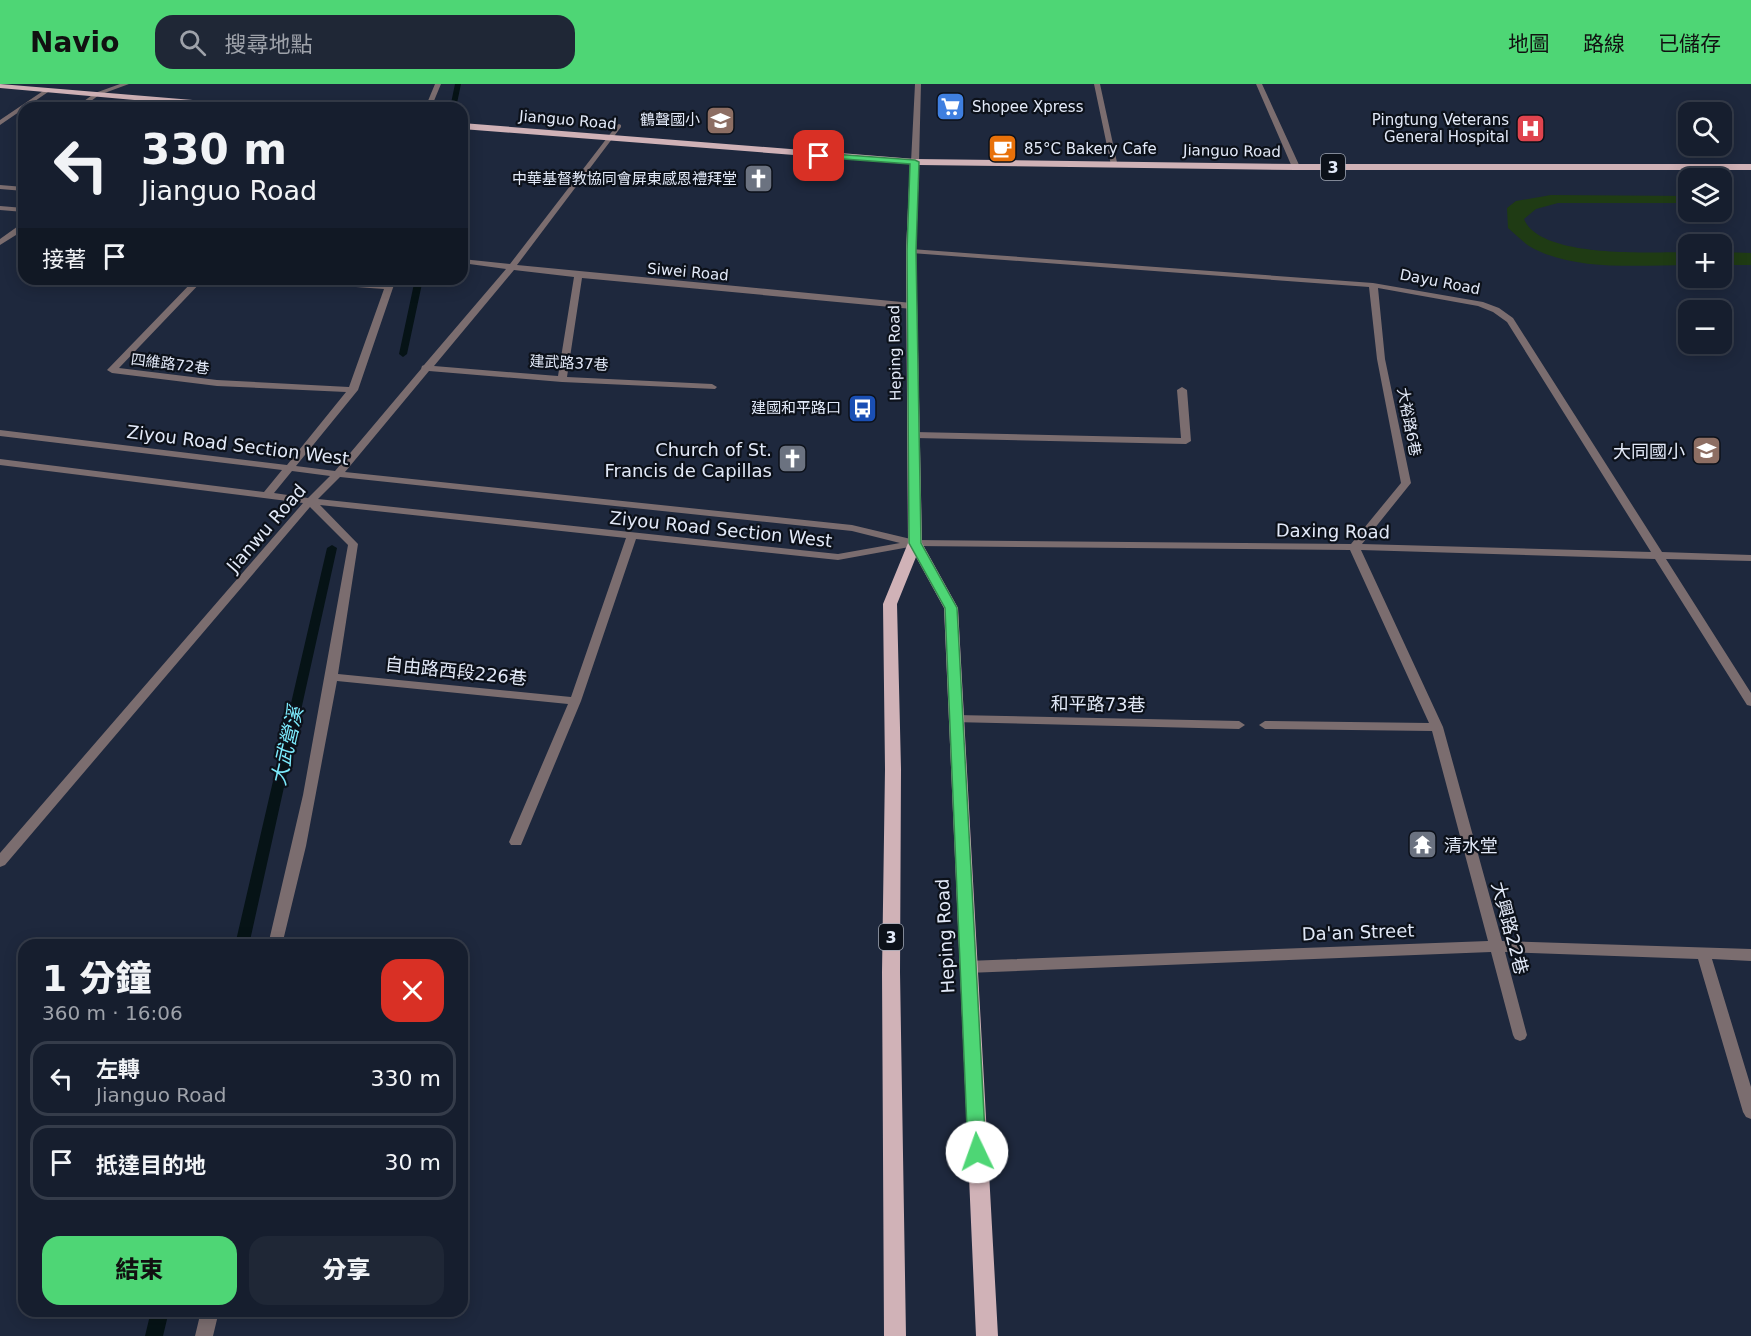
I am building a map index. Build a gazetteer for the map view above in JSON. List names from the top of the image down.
{
  "streets": {
    "main road": ["Jianguo Road", "3", "Heping Road"],
    "street": [
      "Siwei Road",
      "Dayu Road",
      "建武路37巷",
      "四維路72巷",
      "大裕路6巷",
      "Ziyou Road Section West",
      "Jianwu Road",
      "Daxing Road",
      "自由路西段226巷",
      "和平路73巷",
      "大興路22巷",
      "Da'an Street"
    ]
  },
  "crossings": [
    ["Jianguo Road", "Heping Road"],
    ["Jianguo Road", "Jianwu Road"],
    ["Siwei Road", "Heping Road"],
    ["Siwei Road", "Jianwu Road"],
    ["Dayu Road", "Heping Road"],
    ["Dayu Road", "大裕路6巷"],
    ["Dayu Road", "Daxing Road"],
    ["Heping Road", "Ziyou Road Section West"],
    ["Heping Road", "Daxing Road"],
    ["Heping Road", "和平路73巷"],
    ["Heping Road", "Da'an Street"],
    ["建武路37巷", "Jianwu Road"],
    ["大裕路6巷", "Daxing Road"],
    ["大裕路6巷", "大興路22巷"],
    ["Ziyou Road Section West", "Jianwu Road"],
    ["Ziyou Road Section West", "Daxing Road"],
    ["Daxing Road", "大興路22巷"],
    ["大興路22巷", "Da'an Street"]
  ],
  "water": ["大武營溪"],
  "places": {
    "supermarket": ["Shopee Xpress"],
    "school or university": ["鶴聲國小", "大同國小"],
    "hospital": ["Pingtung Veterans General Hospital"],
    "cafe": ["85°C Bakery Cafe"],
    "church": ["中華基督教協同會屏東感恩禮拜堂", "Church of St. Francis de Capillas"],
    "bus stop": ["建國和平路口"],
    "temple": ["清水堂"]
  },
  "page": {
    "header": "Navio",
    "search": "搜尋地點",
    "nav": ["地圖", "路線", "已儲存"],
    "map_buttons": ["+", "−"],
    "turn": ["330 m", "Jianguo Road"],
    "then": "接著",
    "heading": ["1 分鐘", "360 m · 16:06"],
    "list": [
      {
        "name": "左轉",
        "note": "Jianguo Road",
        "value": "330 m"
      },
      {
        "name": "抵達目的地",
        "value": "30 m"
      }
    ],
    "buttons": ["結束", "分享"]
  }
}
